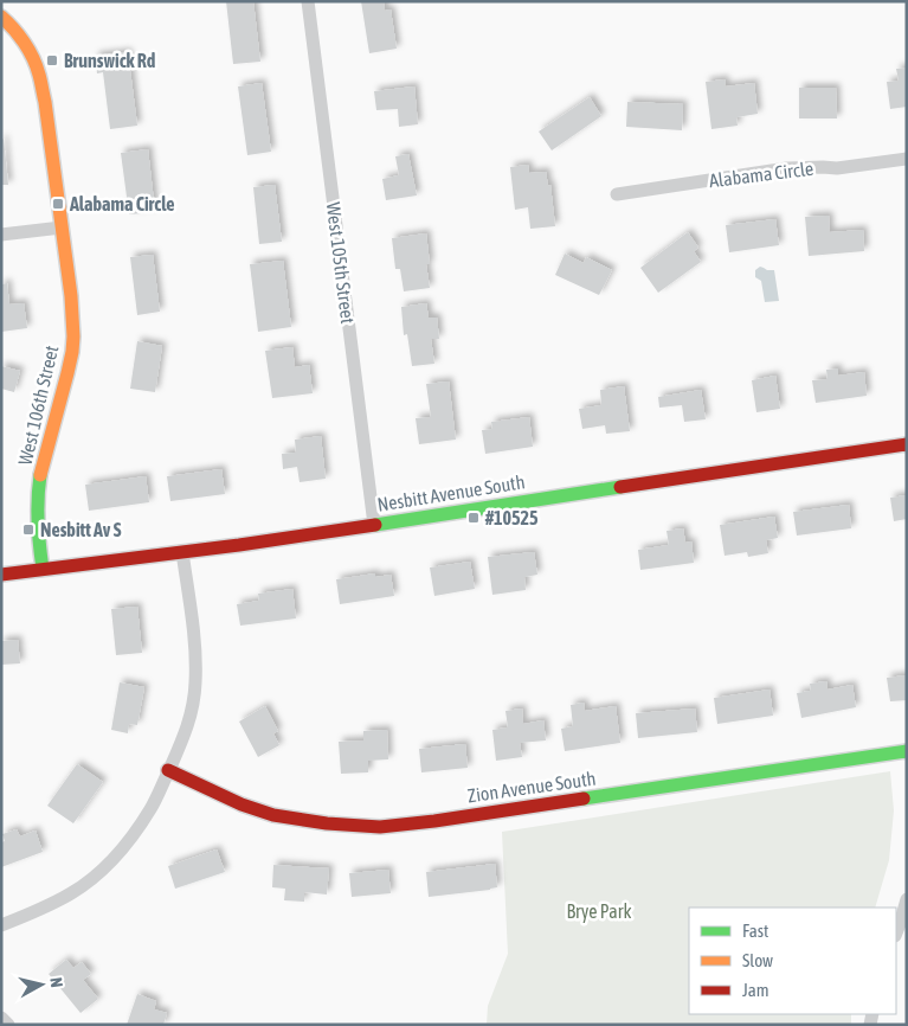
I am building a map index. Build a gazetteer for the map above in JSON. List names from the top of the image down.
{
  "streets": {
    "street": [
      "Alabama Circle",
      "West 105th Street",
      "West 106th Street",
      "Nesbitt Avenue South",
      "Zion Avenue South"
    ]
  },
  "crossings": [
    ["West 105th Street", "Nesbitt Avenue South"],
    ["West 106th Street", "Nesbitt Avenue South"]
  ],
  "parks": ["Brye Park"],
  "places": {
    "transit": [
      "Brunswick Rd",
      "Alabama Circle",
      "#10525",
      "Nesbitt Av S"
    ]
  },
  "legend": ["Fast", "Slow", "Jam"],
  "north": "right"
}
